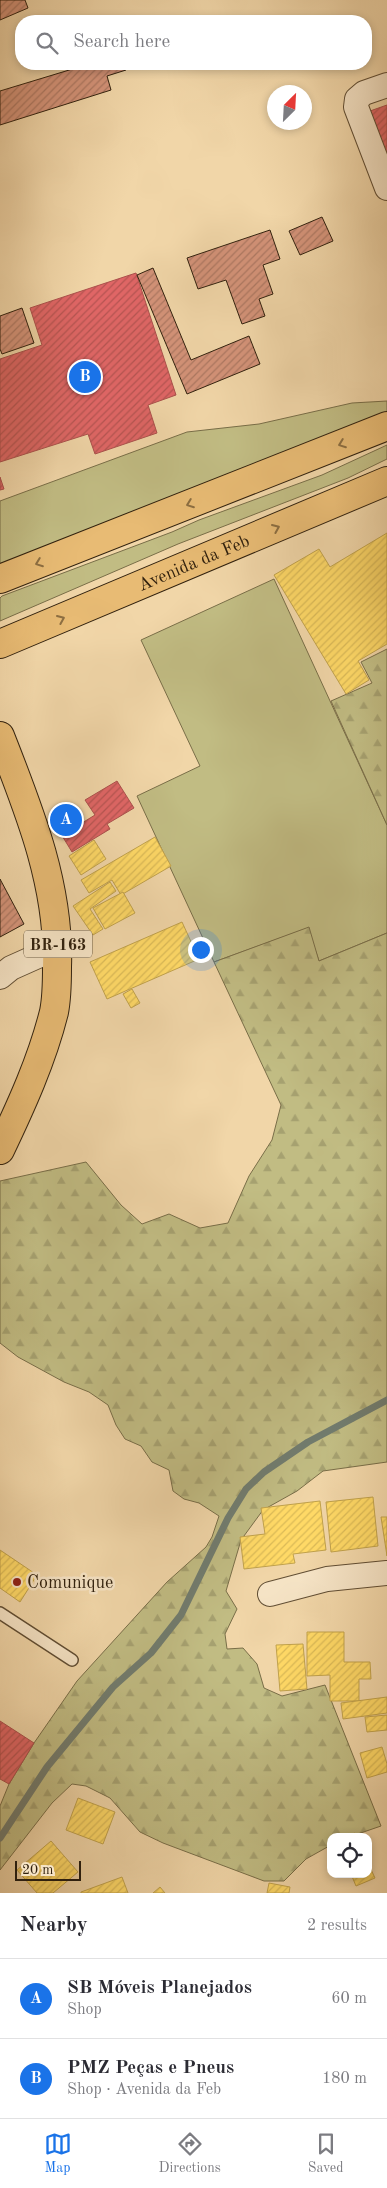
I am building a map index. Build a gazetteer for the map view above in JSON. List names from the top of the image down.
{
  "streets": {
    "main road": ["Avenida da Feb", "BR-163"]
  },
  "places": ["Comunique"],
  "scale_bar": "20 m",
  "north": "top right",
  "page": {
    "search": "Search here",
    "pins": ["B", "A"],
    "scale": "20 m",
    "heading": ["Nearby", "2 results"],
    "list": [
      {
        "mark": "A",
        "name": "SB Móveis Planejados",
        "note": "Shop",
        "value": "60 m"
      },
      {
        "mark": "B",
        "name": "PMZ Peças e Pneus",
        "note": "Shop · Avenida da Feb",
        "value": "180 m"
      }
    ],
    "nav": ["Map", "Directions", "Saved"]
  }
}
